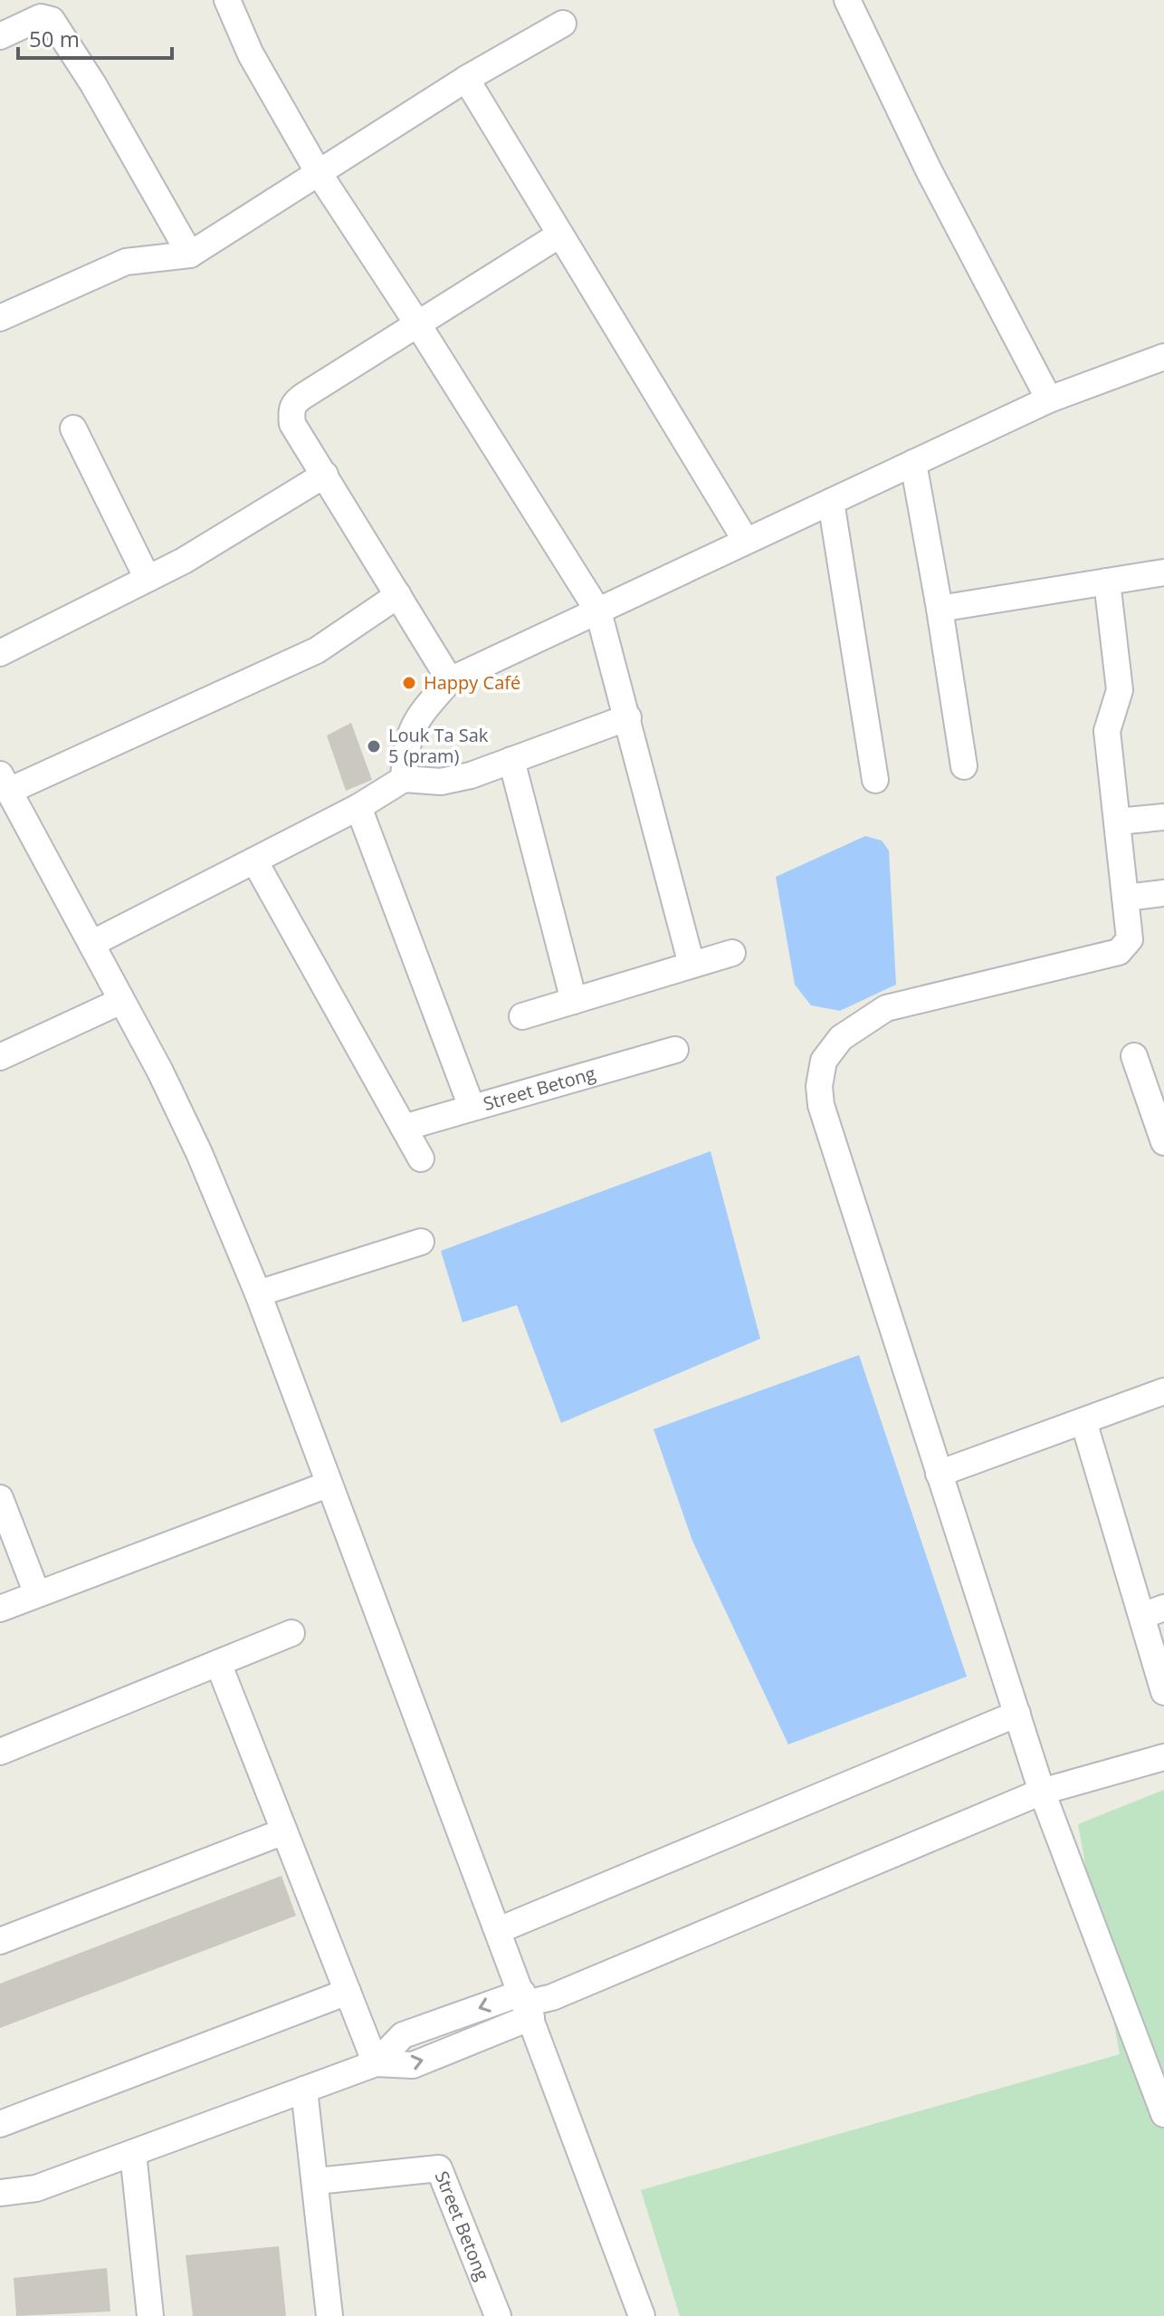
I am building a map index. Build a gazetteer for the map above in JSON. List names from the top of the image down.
{
  "streets": {
    "street": ["Street Betong"]
  },
  "places": ["Happy Café", "Louk Ta Sak 5 (pram)"],
  "scale_bar": "50 m"
}
